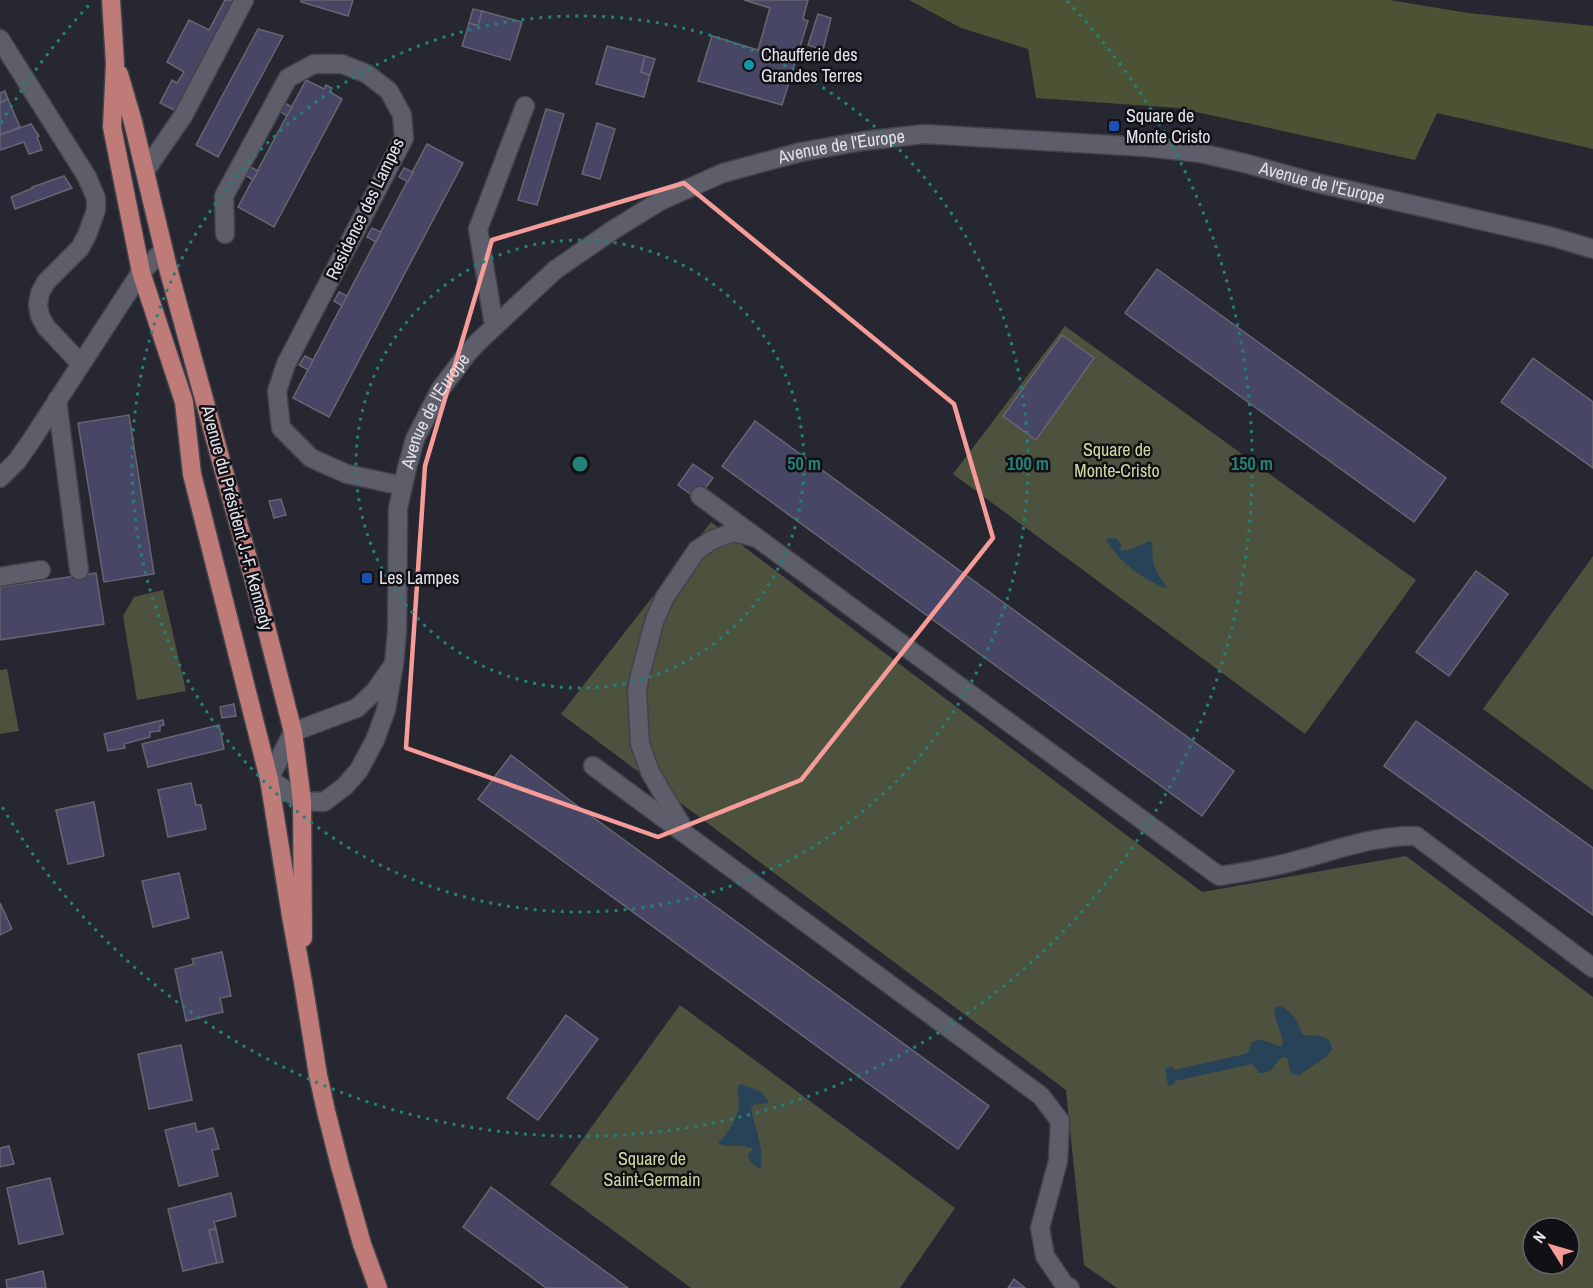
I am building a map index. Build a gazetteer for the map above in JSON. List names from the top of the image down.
{
  "streets": {
    "main road": ["Avenue du Président J.-F. Kennedy"],
    "street": ["Avenue de l'Europe", "Residence des Lampes"]
  },
  "crossings": [
    ["Avenue de l'Europe", "Residence des Lampes"],
    ["Avenue de l'Europe", "Avenue du Président J.-F. Kennedy"]
  ],
  "parks": ["Square de Monte-Cristo", "Square de Saint-Germain"],
  "places": {
    "other": ["Chaufferie des Grandes Terres"],
    "transit": ["Square de Monte Cristo", "Les Lampes"]
  },
  "north": "top left",
  "rings": ["50 m", "100 m", "150 m"]
}
